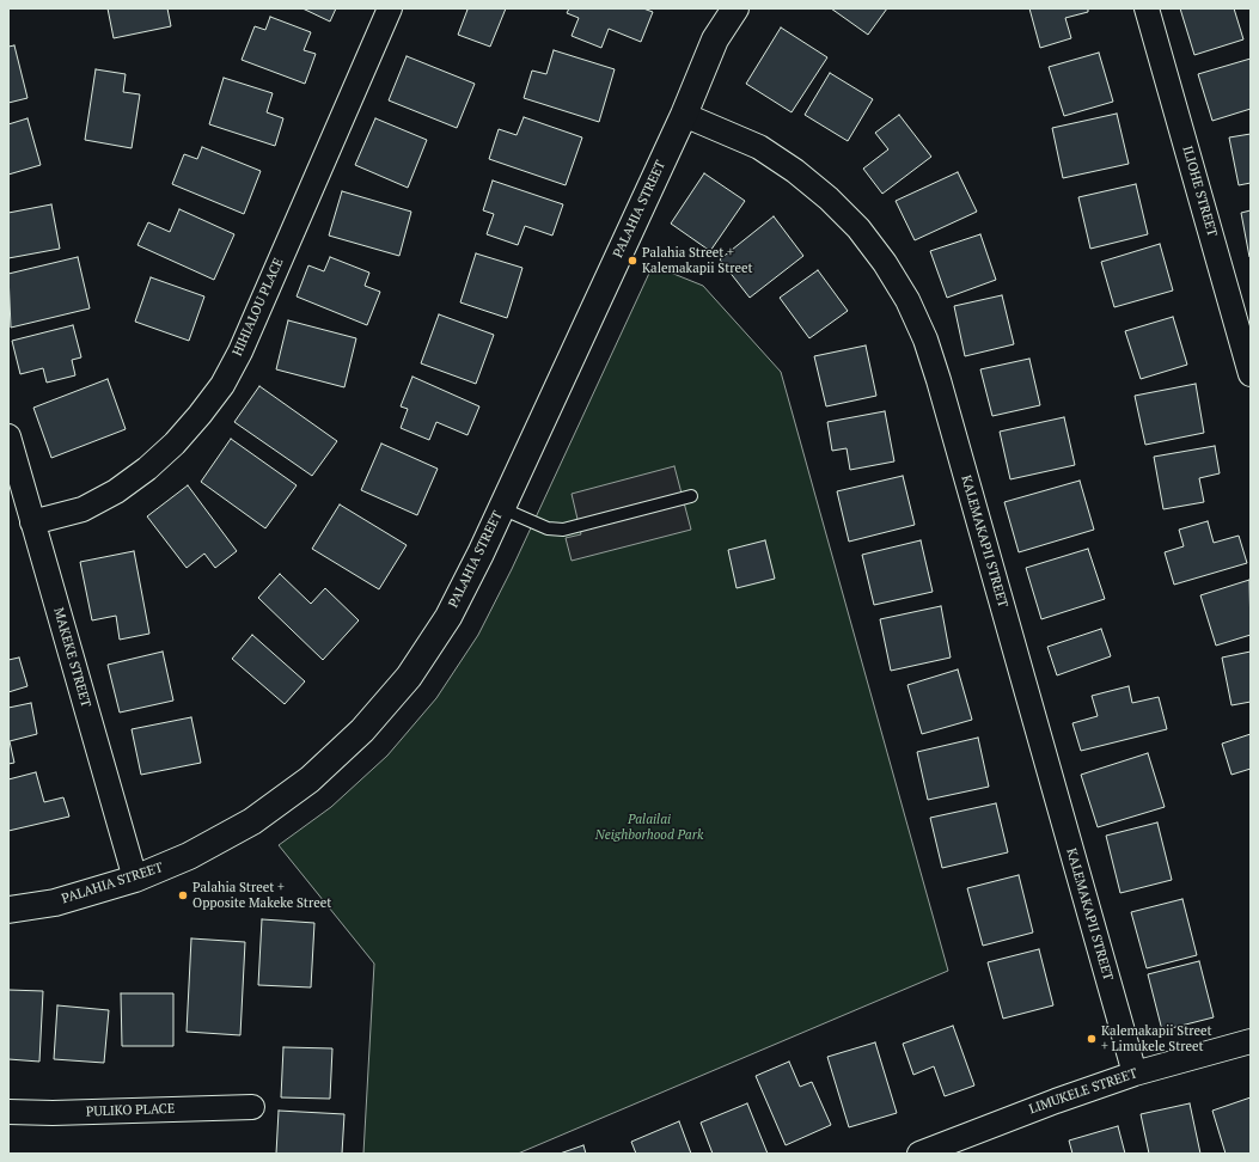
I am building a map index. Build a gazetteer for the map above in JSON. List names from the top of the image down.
{
  "streets": {
    "street": [
      "ILIOHE STREET",
      "PALAHIA STREET",
      "HIHIALOU PLACE",
      "KALEMAKAPII STREET",
      "MAKEKE STREET",
      "LIMUKELE STREET",
      "PULIKO PLACE"
    ]
  },
  "crossings": [
    ["PALAHIA STREET", "KALEMAKAPII STREET"],
    ["PALAHIA STREET", "MAKEKE STREET"],
    ["HIHIALOU PLACE", "MAKEKE STREET"],
    ["KALEMAKAPII STREET", "LIMUKELE STREET"]
  ],
  "parks": ["Palailai Neighborhood Park"],
  "places": ["Palahia Street + Kalemakapii Street", "Palahia Street + Opposite Makeke Street", "Kalemakapii Street + Limukele Street"]
}
